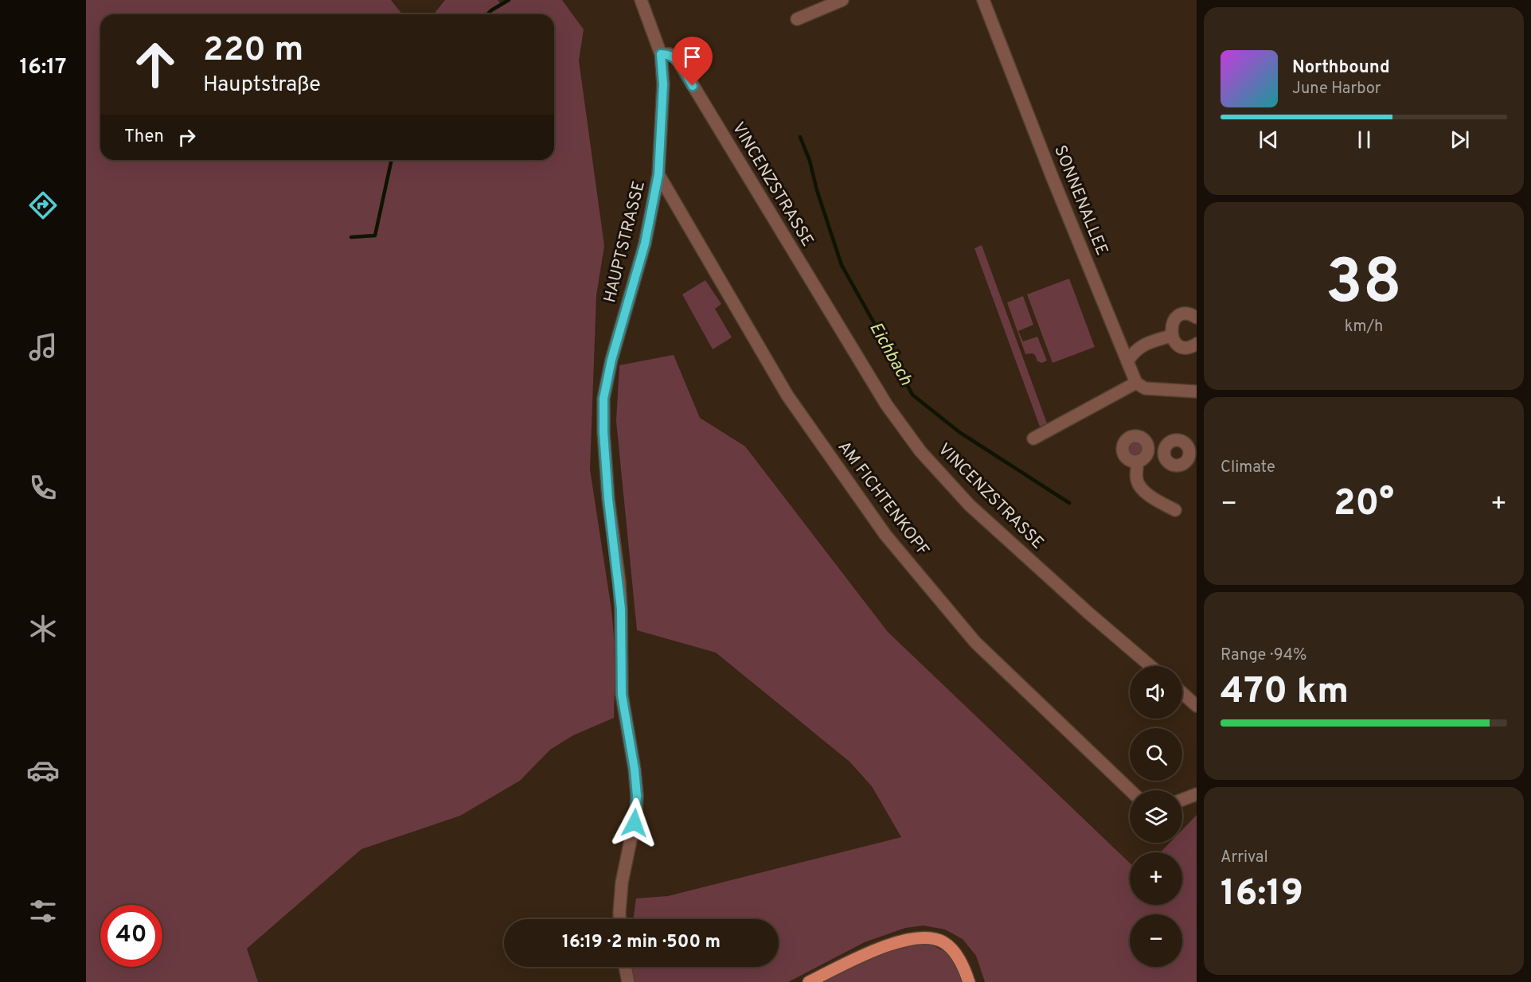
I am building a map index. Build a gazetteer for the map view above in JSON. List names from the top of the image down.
{
  "streets": {
    "street": [
      "VINCENZSTRASSE",
      "SONNENALLEE",
      "HAUPTSTRASSE",
      "AM FICHTENKOPF"
    ]
  },
  "crossings": [
    ["VINCENZSTRASSE", "HAUPTSTRASSE"],
    ["HAUPTSTRASSE", "AM FICHTENKOPF"]
  ],
  "water": ["Eichbach"],
  "page": {
    "tabs": "16:17",
    "turn": ["220 m", "Hauptstraße"],
    "song": ["Northbound", "June Harbor"],
    "then": "Then",
    "tile": [
      ["38", "km/h"],
      "Climate",
      ["Range · 94%", "470 km"],
      ["Arrival", "16:19"]
    ],
    "heat": ["−", "20°", "+"],
    "map_buttons": ["+", "−"],
    "limit": "40",
    "trip": "16:19 · 2 min · 500 m"
  }
}
